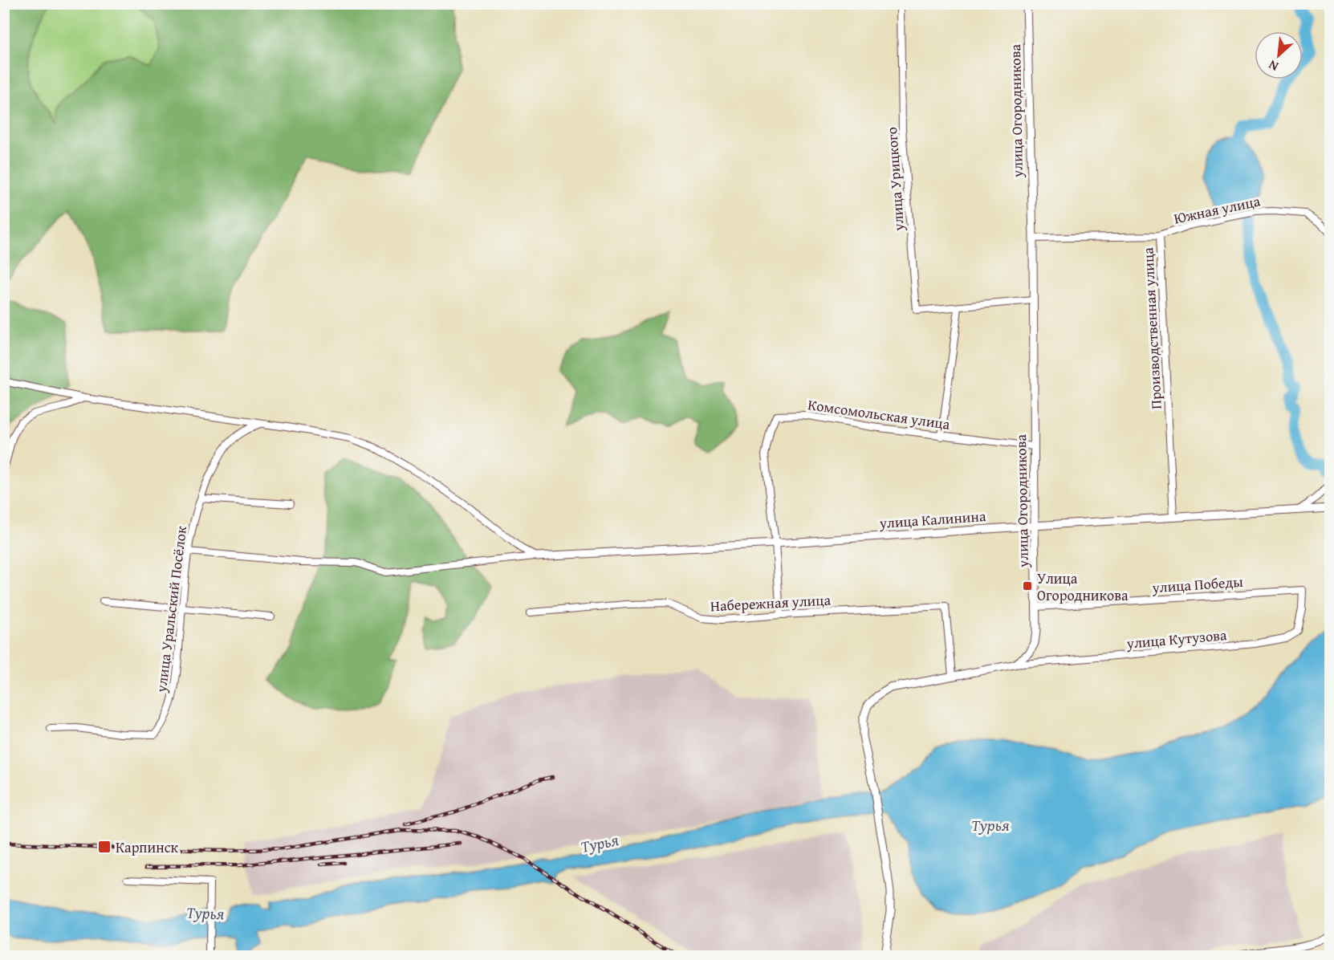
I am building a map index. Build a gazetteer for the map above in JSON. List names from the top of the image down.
{
  "streets": {
    "street": [
      "улица Огородникова",
      "улица Урицкого",
      "Южная улица",
      "Производственная улица",
      "Комсомольская улица",
      "улица Калинина",
      "улица Победы",
      "Набережная улица",
      "улица Уральский Посёлок",
      "улица Кутузова"
    ]
  },
  "crossings": [
    ["улица Огородникова", "улица Урицкого"],
    ["улица Огородникова", "Производственная улица"],
    ["улица Огородникова", "Комсомольская улица"],
    ["улица Огородникова", "улица Калинина"],
    ["улица Огородникова", "улица Победы"],
    ["улица Огородникова", "улица Кутузова"],
    ["Южная улица", "Производственная улица"],
    ["Производственная улица", "улица Калинина"],
    ["Комсомольская улица", "улица Калинина"],
    ["Комсомольская улица", "Набережная улица"],
    ["улица Победы", "улица Кутузова"]
  ],
  "water": ["Турья"],
  "places": {
    "transit": ["Улица Огородникова", "Карпинск"]
  },
  "north": "bottom left"
}
